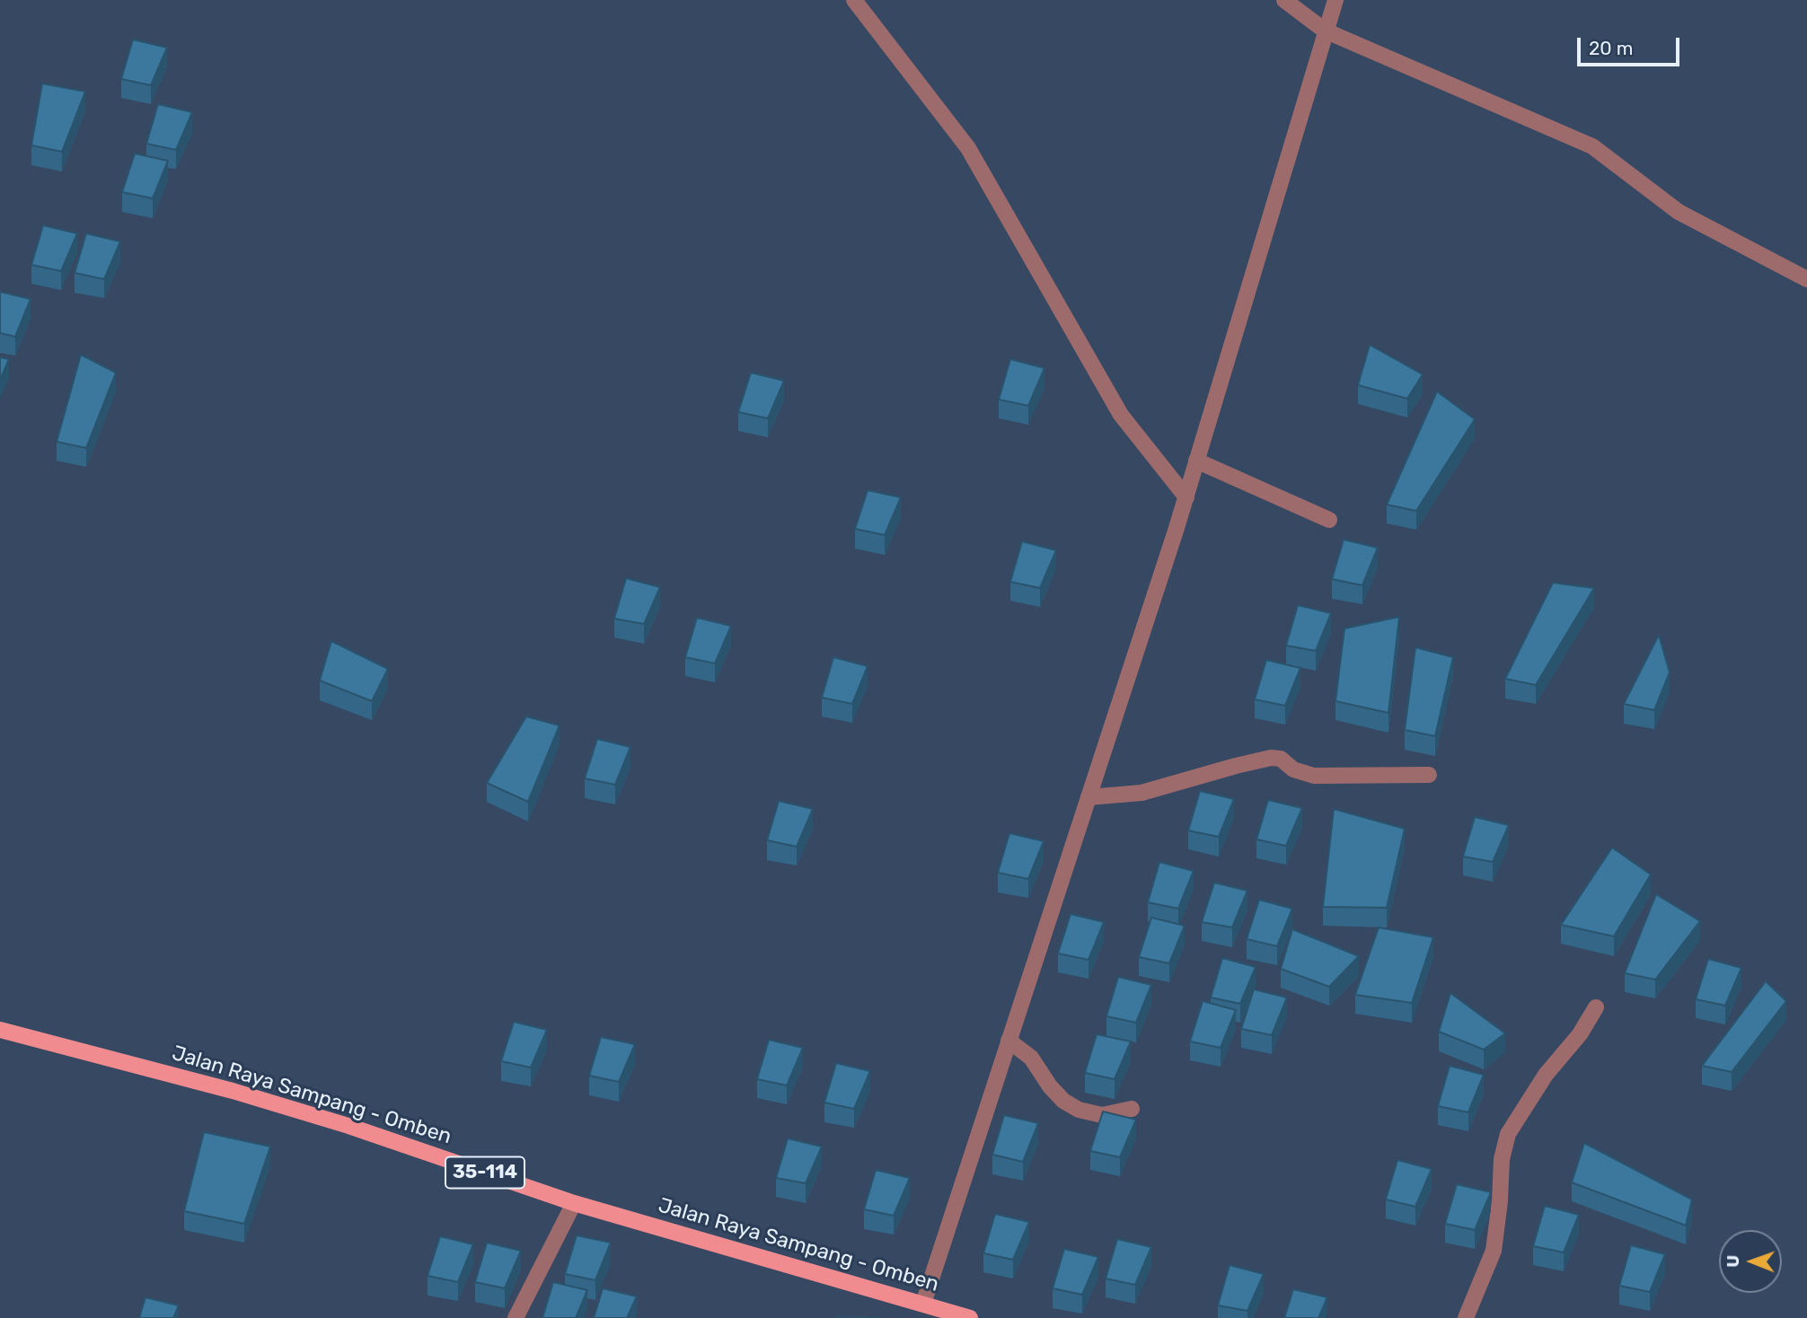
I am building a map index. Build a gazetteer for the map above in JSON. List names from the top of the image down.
{
  "streets": {
    "main road": ["Jalan Raya Sampang - Omben", "35-114"]
  },
  "scale_bar": "20 m",
  "north": "left"
}
